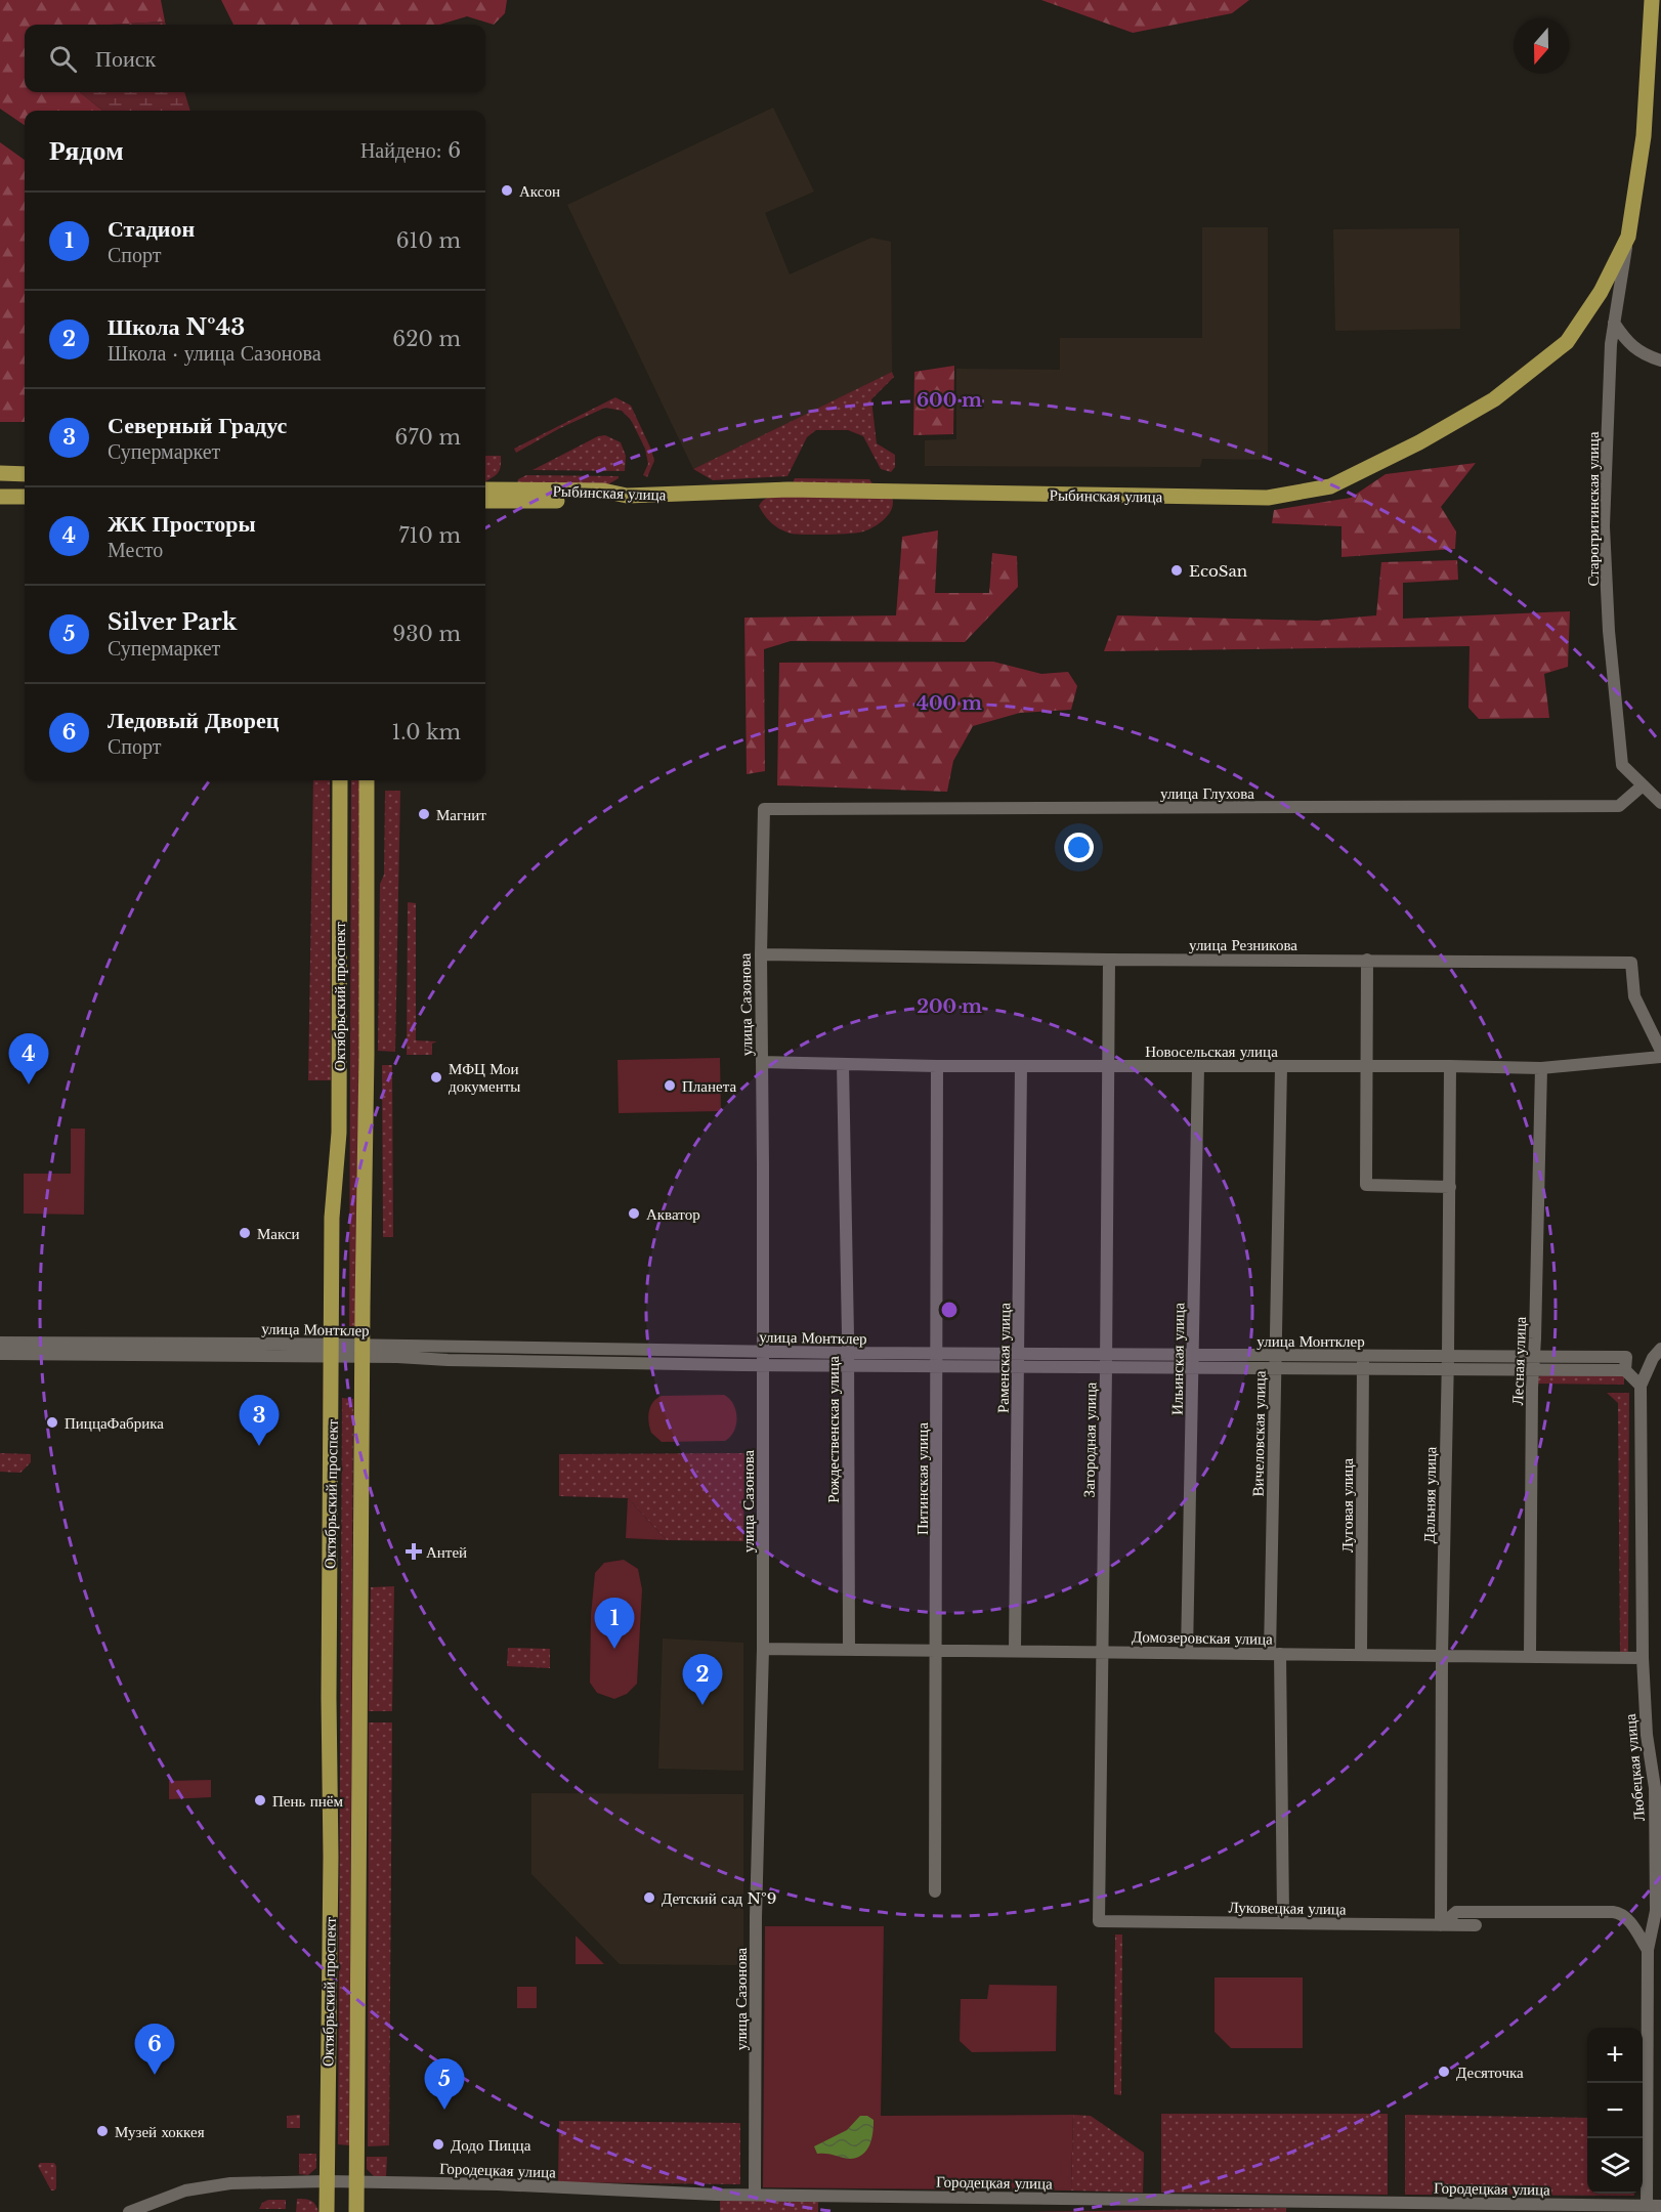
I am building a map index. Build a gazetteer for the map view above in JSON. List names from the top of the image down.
{
  "streets": {
    "main road": ["Рыбинская улица", "Октябрьский проспект"],
    "street": [
      "Старогритинская улица",
      "улица Глухова",
      "улица Резникова",
      "улица Сазонова",
      "Новосельская улица",
      "улица Монтклер",
      "Раменская улица",
      "Ильинская улица",
      "Лесная улица",
      "Рождественская улица",
      "Вичеловская улица",
      "Загородная улица",
      "Питинская улица",
      "Дальняя улица",
      "Луговая улица",
      "Домозеровская улица",
      "Любецкая улица",
      "Луковецкая улица",
      "Городецкая улица"
    ]
  },
  "crossings": [
    ["Рыбинская улица", "Старогритинская улица"],
    ["Старогритинская улица", "улица Глухова"],
    ["улица Глухова", "улица Сазонова"],
    ["улица Резникова", "улица Сазонова"],
    ["улица Резникова", "Загородная улица"],
    ["Октябрьский проспект", "улица Монтклер"],
    ["Октябрьский проспект", "Городецкая улица"],
    ["улица Сазонова", "Новосельская улица"],
    ["улица Сазонова", "улица Монтклер"],
    ["улица Сазонова", "Домозеровская улица"],
    ["улица Сазонова", "Городецкая улица"],
    ["Новосельская улица", "Раменская улица"],
    ["Новосельская улица", "Ильинская улица"],
    ["Новосельская улица", "Лесная улица"],
    ["Новосельская улица", "Рождественская улица"],
    ["Новосельская улица", "Вичеловская улица"],
    ["Новосельская улица", "Загородная улица"],
    ["Новосельская улица", "Питинская улица"],
    ["Новосельская улица", "Дальняя улица"],
    ["улица Монтклер", "Раменская улица"],
    ["улица Монтклер", "Ильинская улица"],
    ["улица Монтклер", "Лесная улица"],
    ["улица Монтклер", "Рождественская улица"],
    ["улица Монтклер", "Вичеловская улица"],
    ["улица Монтклер", "Загородная улица"],
    ["улица Монтклер", "Питинская улица"],
    ["улица Монтклер", "Дальняя улица"],
    ["улица Монтклер", "Луговая улица"],
    ["Раменская улица", "Домозеровская улица"],
    ["Ильинская улица", "Домозеровская улица"],
    ["Лесная улица", "Домозеровская улица"],
    ["Рождественская улица", "Домозеровская улица"],
    ["Вичеловская улица", "Домозеровская улица"],
    ["Загородная улица", "Домозеровская улица"],
    ["Загородная улица", "Луковецкая улица"],
    ["Питинская улица", "Домозеровская улица"],
    ["Дальняя улица", "Домозеровская улица"],
    ["Дальняя улица", "Луковецкая улица"],
    ["Луговая улица", "Домозеровская улица"],
    ["Домозеровская улица", "Любецкая улица"],
    ["Любецкая улица", "Городецкая улица"]
  ],
  "places": {
    "other": [
      "Аксон",
      "EcoSan",
      "Магнит",
      "МФЦ Мои документы",
      "Планета",
      "Акватор",
      "Макси",
      "ПиццаФабрика",
      "Пень пнём",
      "Детский сад №9",
      "Десяточка",
      "Музей хоккея",
      "Додо Пицца"
    ],
    "health": ["Антей"]
  },
  "north": "bottom",
  "page": {
    "search": "Поиск",
    "heading": ["Рядом", "Найдено: 6"],
    "list": [
      {
        "mark": "1",
        "name": "Стадион",
        "note": "Спорт",
        "value": "610 m"
      },
      {
        "mark": "2",
        "name": "Школа №43",
        "note": "Школа · улица Сазонова",
        "value": "620 m"
      },
      {
        "mark": "3",
        "name": "Северный Градус",
        "note": "Супермаркет",
        "value": "670 m"
      },
      {
        "mark": "4",
        "name": "ЖК Просторы",
        "note": "Место",
        "value": "710 m"
      },
      {
        "mark": "5",
        "name": "Silver Park",
        "note": "Супермаркет",
        "value": "930 m"
      },
      {
        "mark": "6",
        "name": "Ледовый Дворец",
        "note": "Спорт",
        "value": "1.0 km"
      }
    ],
    "pins": [
      "4",
      "3",
      "1",
      "2",
      "6",
      "5"
    ],
    "map_buttons": ["+", "−"]
  },
  "rings": ["600 m", "400 m", "200 m"]
}
